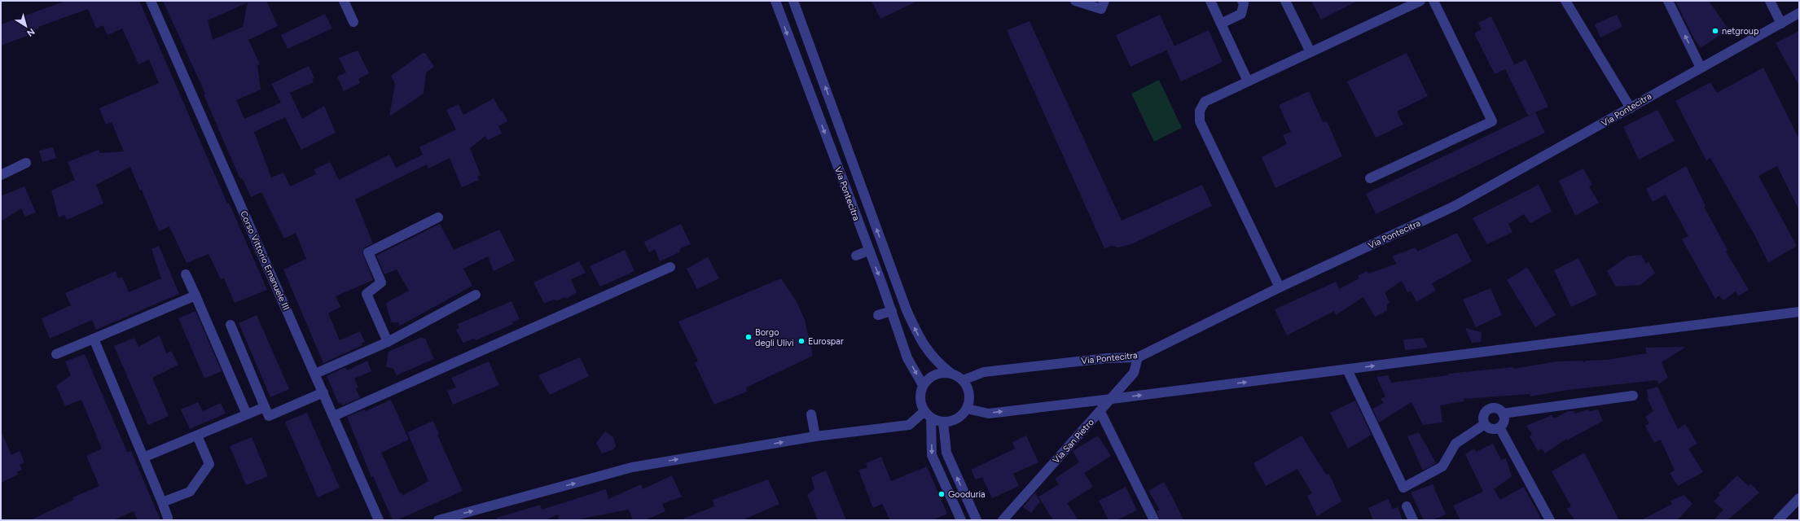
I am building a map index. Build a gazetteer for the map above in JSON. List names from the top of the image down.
{
  "streets": {
    "street": ["Via Pontecitra", "Corso Vittorio Emanuele III", "Via San Pietro"]
  },
  "crossings": [
    ["Via Pontecitra", "Via San Pietro"]
  ],
  "places": [
    "netgroup",
    "Borgo degli Ulivi",
    "Eurospar",
    "Gooduria"
  ],
  "north": "bottom right"
}
